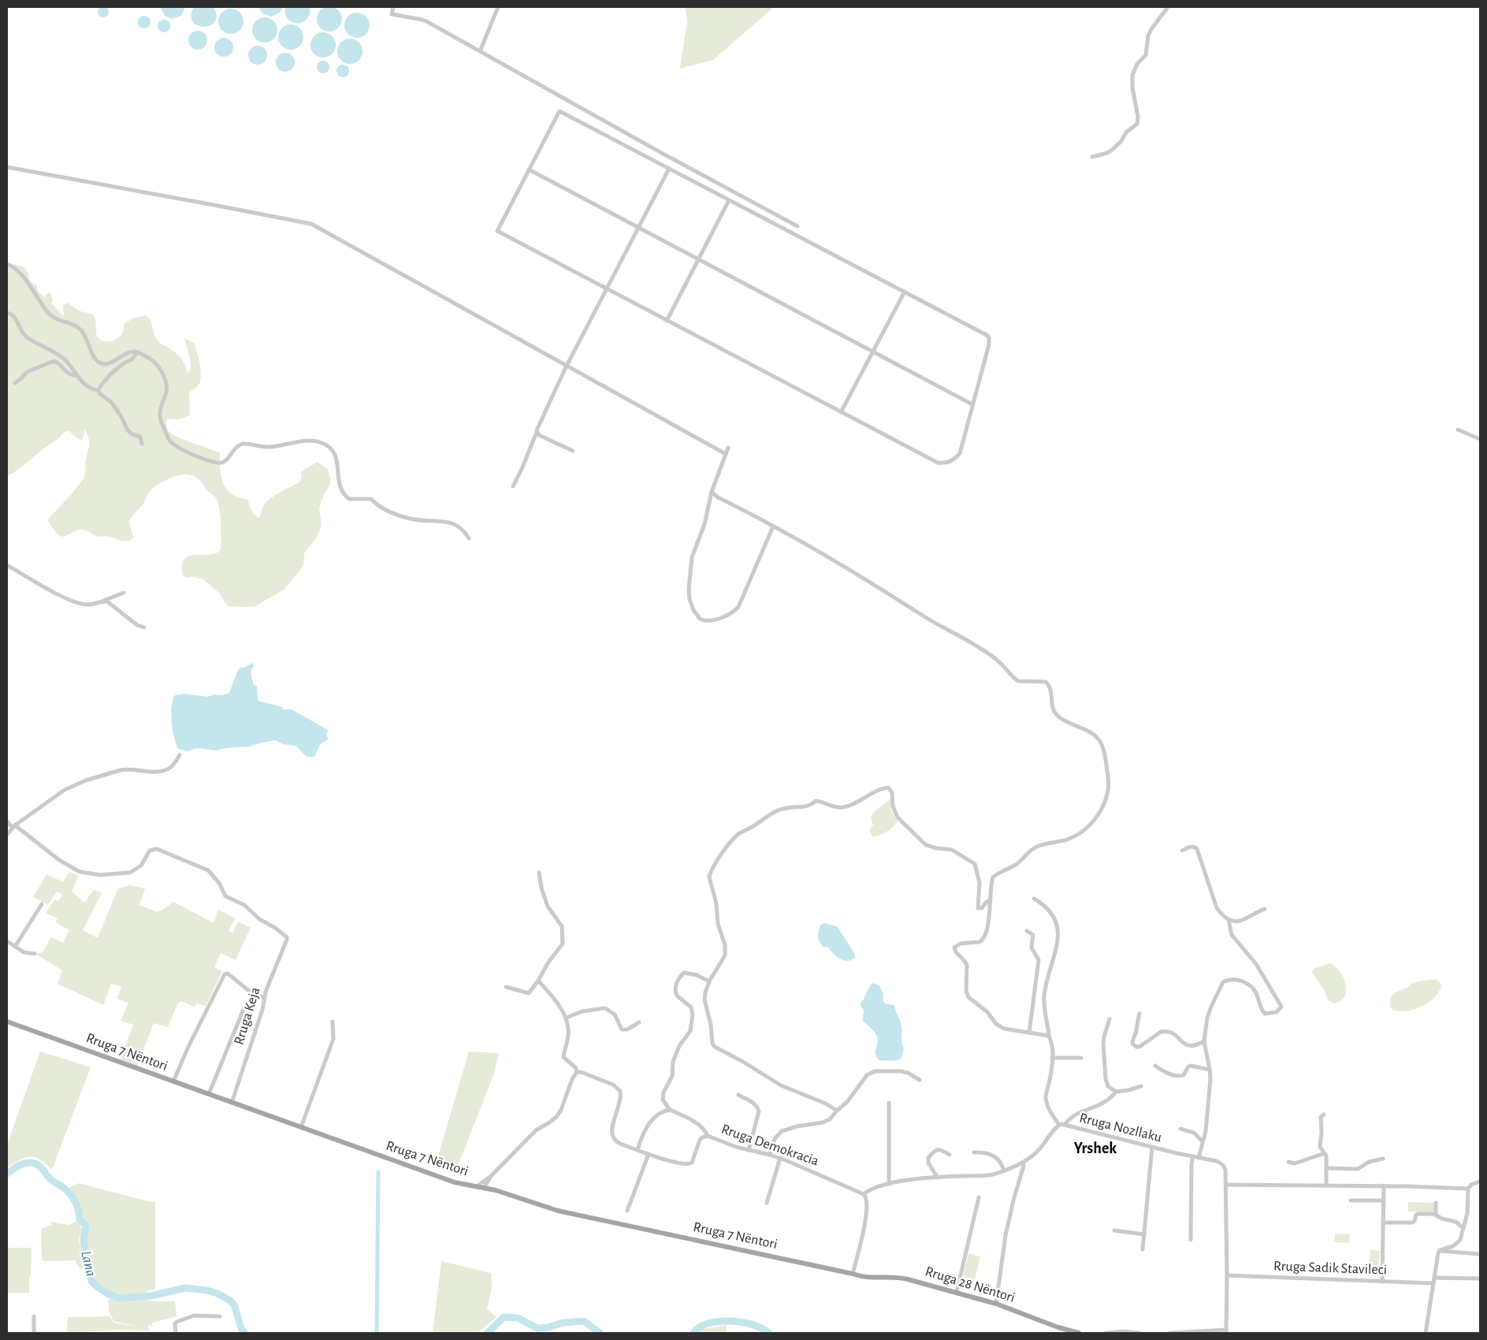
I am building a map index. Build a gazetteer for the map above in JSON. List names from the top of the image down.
{
  "streets": {
    "main road": ["Rruga 7 Nëntori", "Rruga 28 Nëntori"],
    "street": [
      "Rruga Keja",
      "Rruga Nozllaku",
      "Rruga Demokracia",
      "Rruga Sadik Stavileci"
    ]
  },
  "crossings": [
    ["Rruga Keja", "Rruga 7 Nëntori"],
    ["Rruga 7 Nëntori", "Rruga 28 Nëntori"],
    ["Rruga Nozllaku", "Rruga Demokracia"],
    ["Rruga Nozllaku", "Rruga Sadik Stavileci"]
  ],
  "districts": ["Yrshek"],
  "water": ["Lana"]
}
